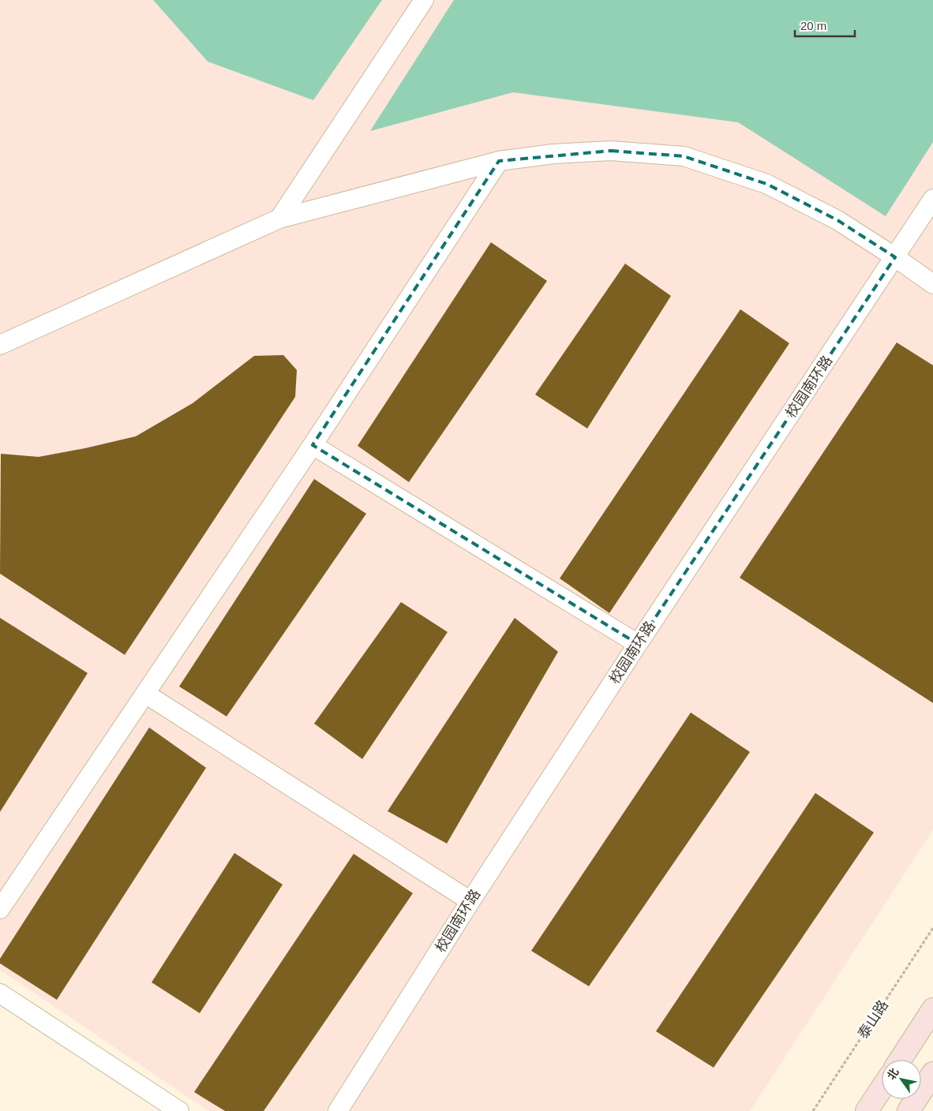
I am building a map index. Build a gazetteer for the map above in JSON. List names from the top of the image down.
{
  "streets": {
    "street": ["校园南环路"],
    "path": ["泰山路"]
  },
  "scale_bar": "20 m",
  "north": "top left"
}
